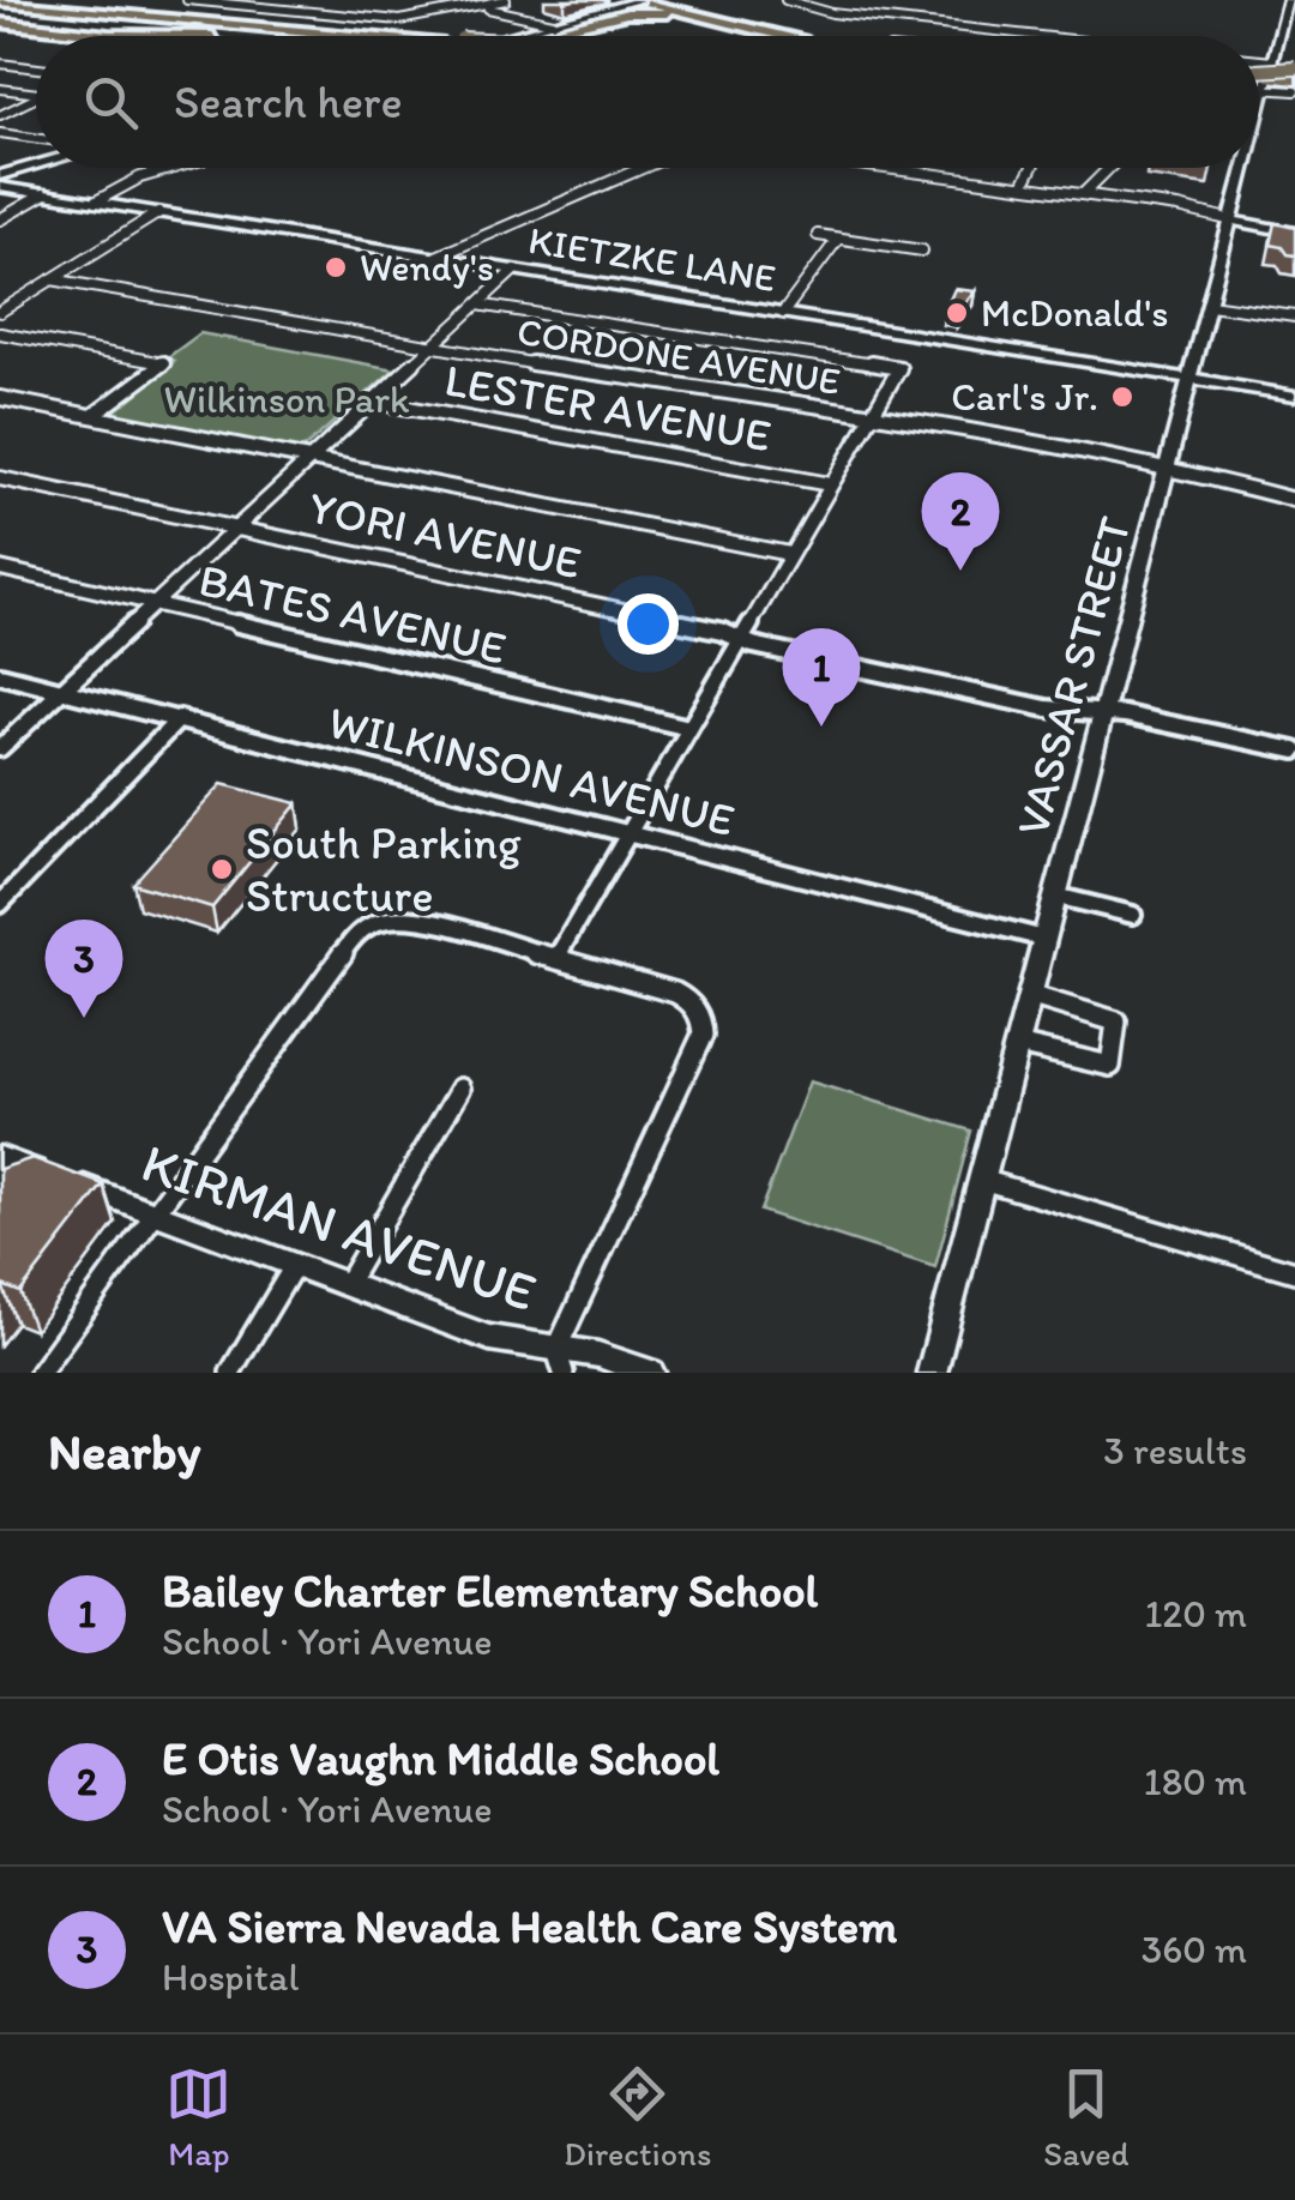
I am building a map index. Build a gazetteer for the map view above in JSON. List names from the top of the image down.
{
  "streets": {
    "street": [
      "KIETZKE LANE",
      "CORDONE AVENUE",
      "LESTER AVENUE",
      "YORI AVENUE",
      "BATES AVENUE",
      "VASSAR STREET",
      "WILKINSON AVENUE",
      "KIRMAN AVENUE"
    ]
  },
  "crossings": [
    ["KIETZKE LANE", "VASSAR STREET"],
    ["CORDONE AVENUE", "VASSAR STREET"],
    ["YORI AVENUE", "VASSAR STREET"],
    ["VASSAR STREET", "WILKINSON AVENUE"]
  ],
  "parks": ["Wilkinson Park"],
  "places": [
    "Wendy's",
    "McDonald's",
    "Carl's Jr.",
    "South Parking Structure"
  ],
  "page": {
    "search": "Search here",
    "pins": ["2", "1", "3"],
    "heading": ["Nearby", "3 results"],
    "list": [
      {
        "mark": "1",
        "name": "Bailey Charter Elementary School",
        "note": "School · Yori Avenue",
        "value": "120 m"
      },
      {
        "mark": "2",
        "name": "E Otis Vaughn Middle School",
        "note": "School · Yori Avenue",
        "value": "180 m"
      },
      {
        "mark": "3",
        "name": "VA Sierra Nevada Health Care System",
        "note": "Hospital",
        "value": "360 m"
      }
    ],
    "nav": ["Map", "Directions", "Saved"]
  }
}
